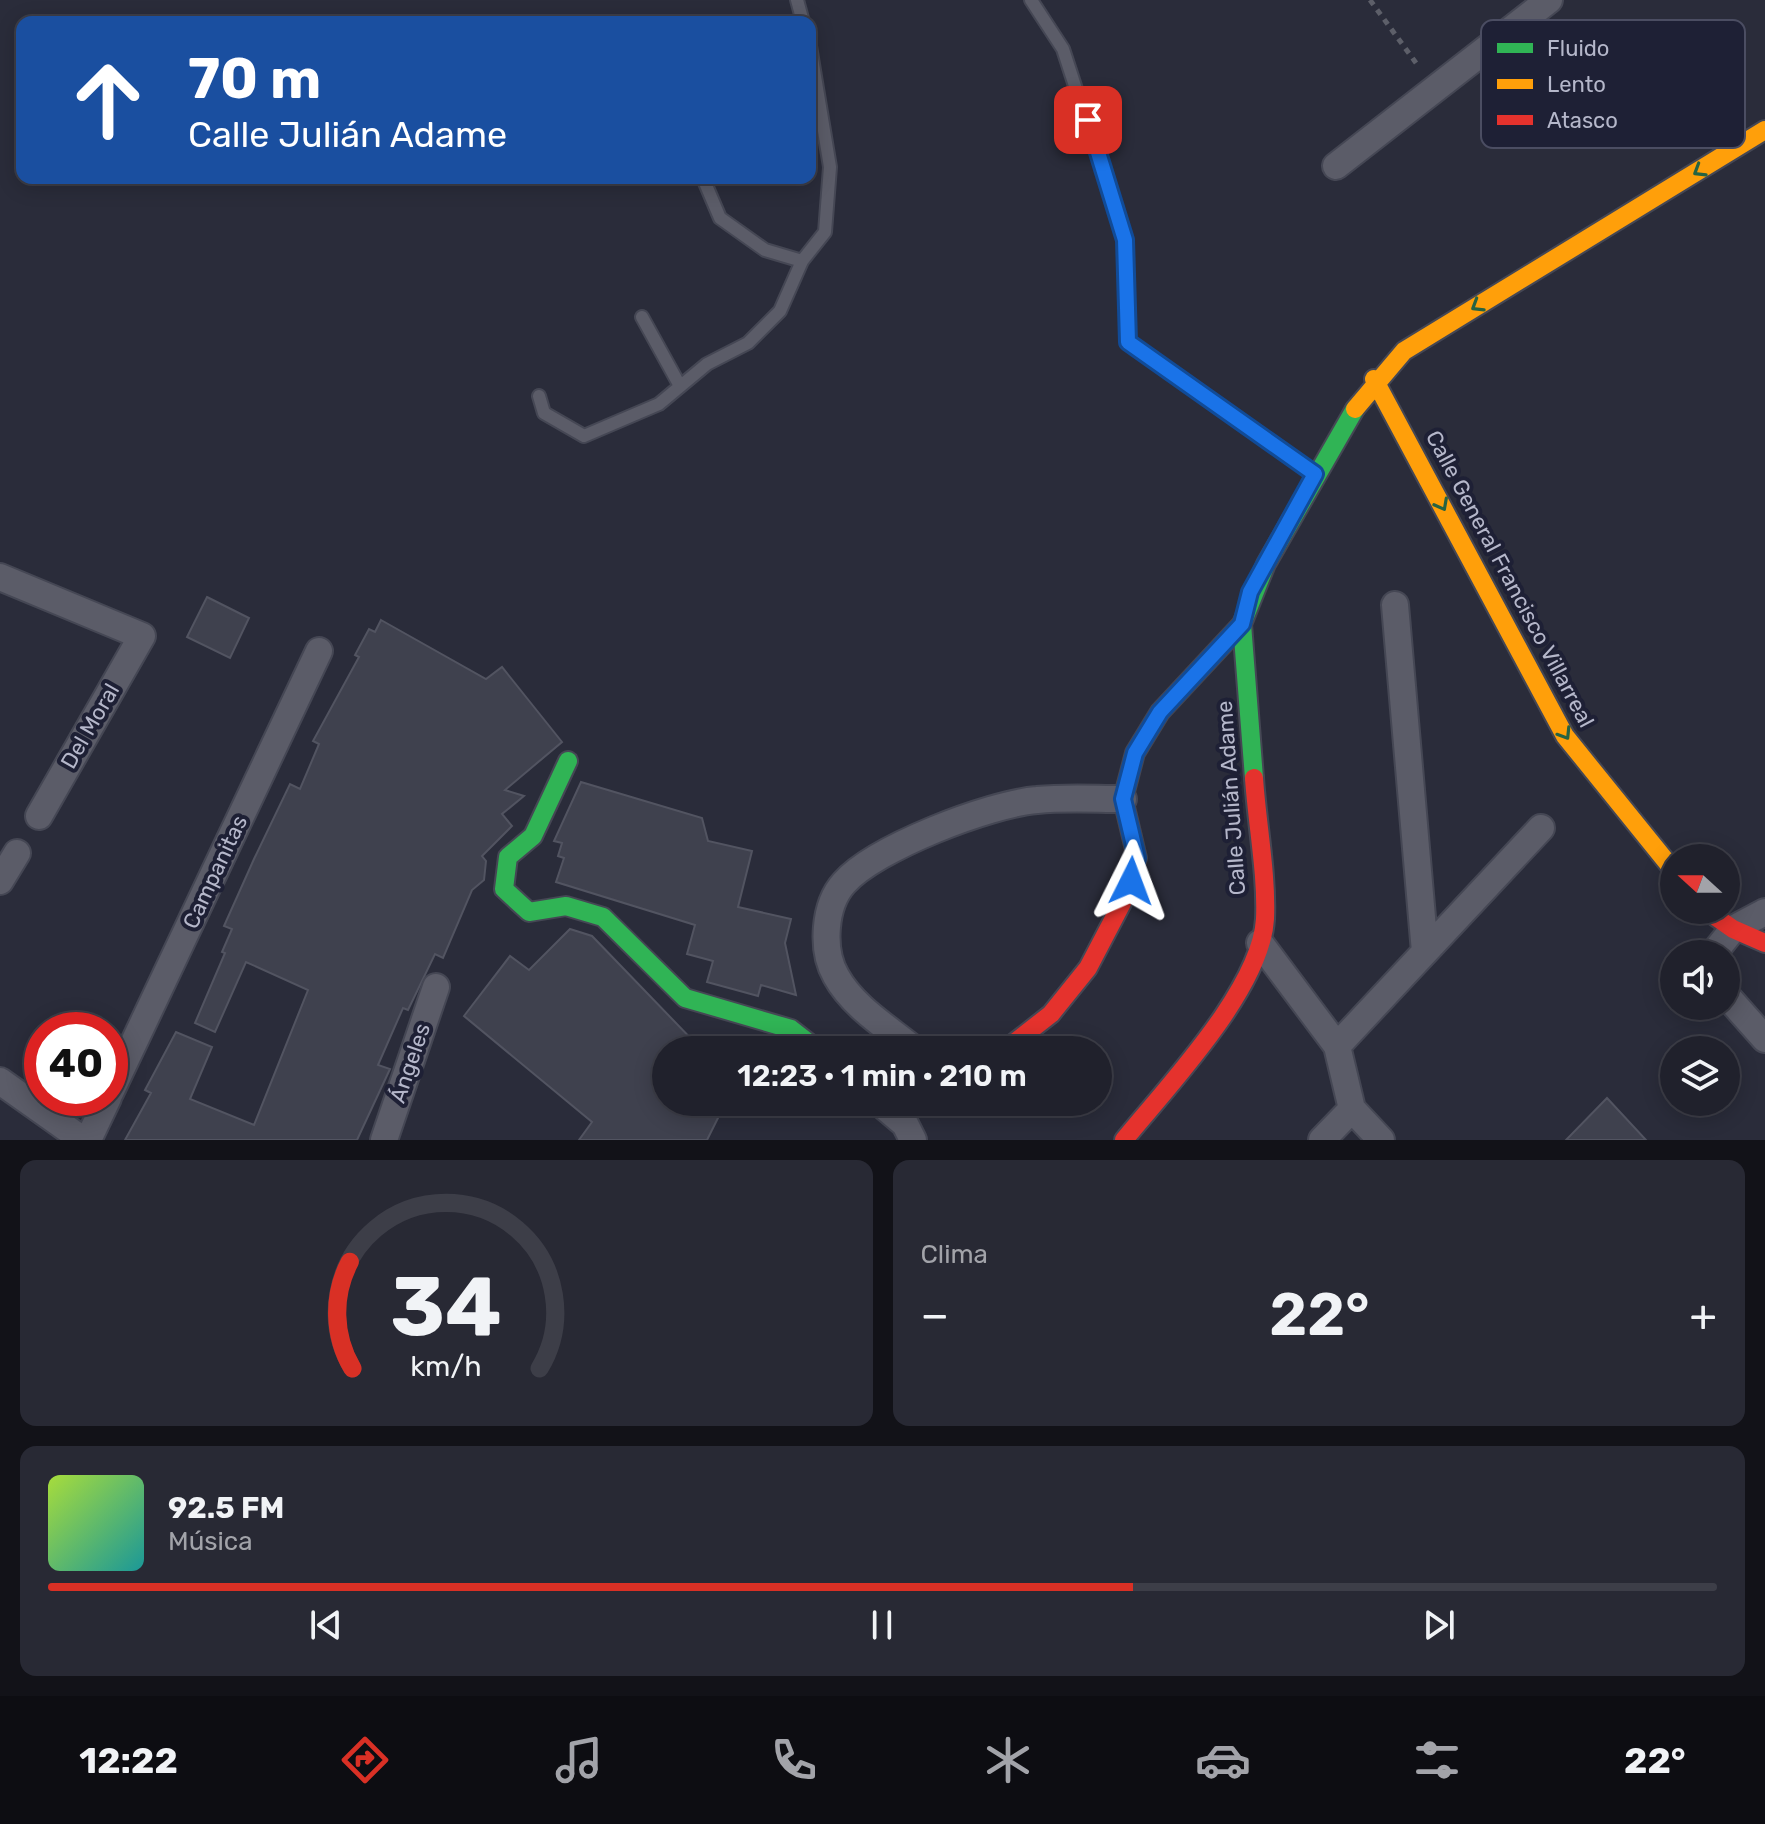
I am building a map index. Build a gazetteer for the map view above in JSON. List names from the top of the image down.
{
  "streets": {
    "street": [
      "Calle General Francisco Villarreal",
      "Del Moral",
      "Calle Julián Adame",
      "Campanitas",
      "Ángeles"
    ]
  },
  "crossings": [
    ["Calle General Francisco Villarreal", "Calle Julián Adame"]
  ],
  "one_way": ["Calle General Francisco Villarreal"],
  "legend": ["Fluido", "Lento", "Atasco"],
  "north": "left",
  "page": {
    "turn": ["70 m", "Calle Julián Adame"],
    "limit": "40",
    "trip": "12:23 · 1 min · 210 m",
    "tile": "Clima",
    "heat": ["−", "22°", "+"],
    "song": ["92.5 FM", "Música"],
    "tabs": ["12:22", "22°"],
    "gauge": ["34", "km/h"]
  }
}
